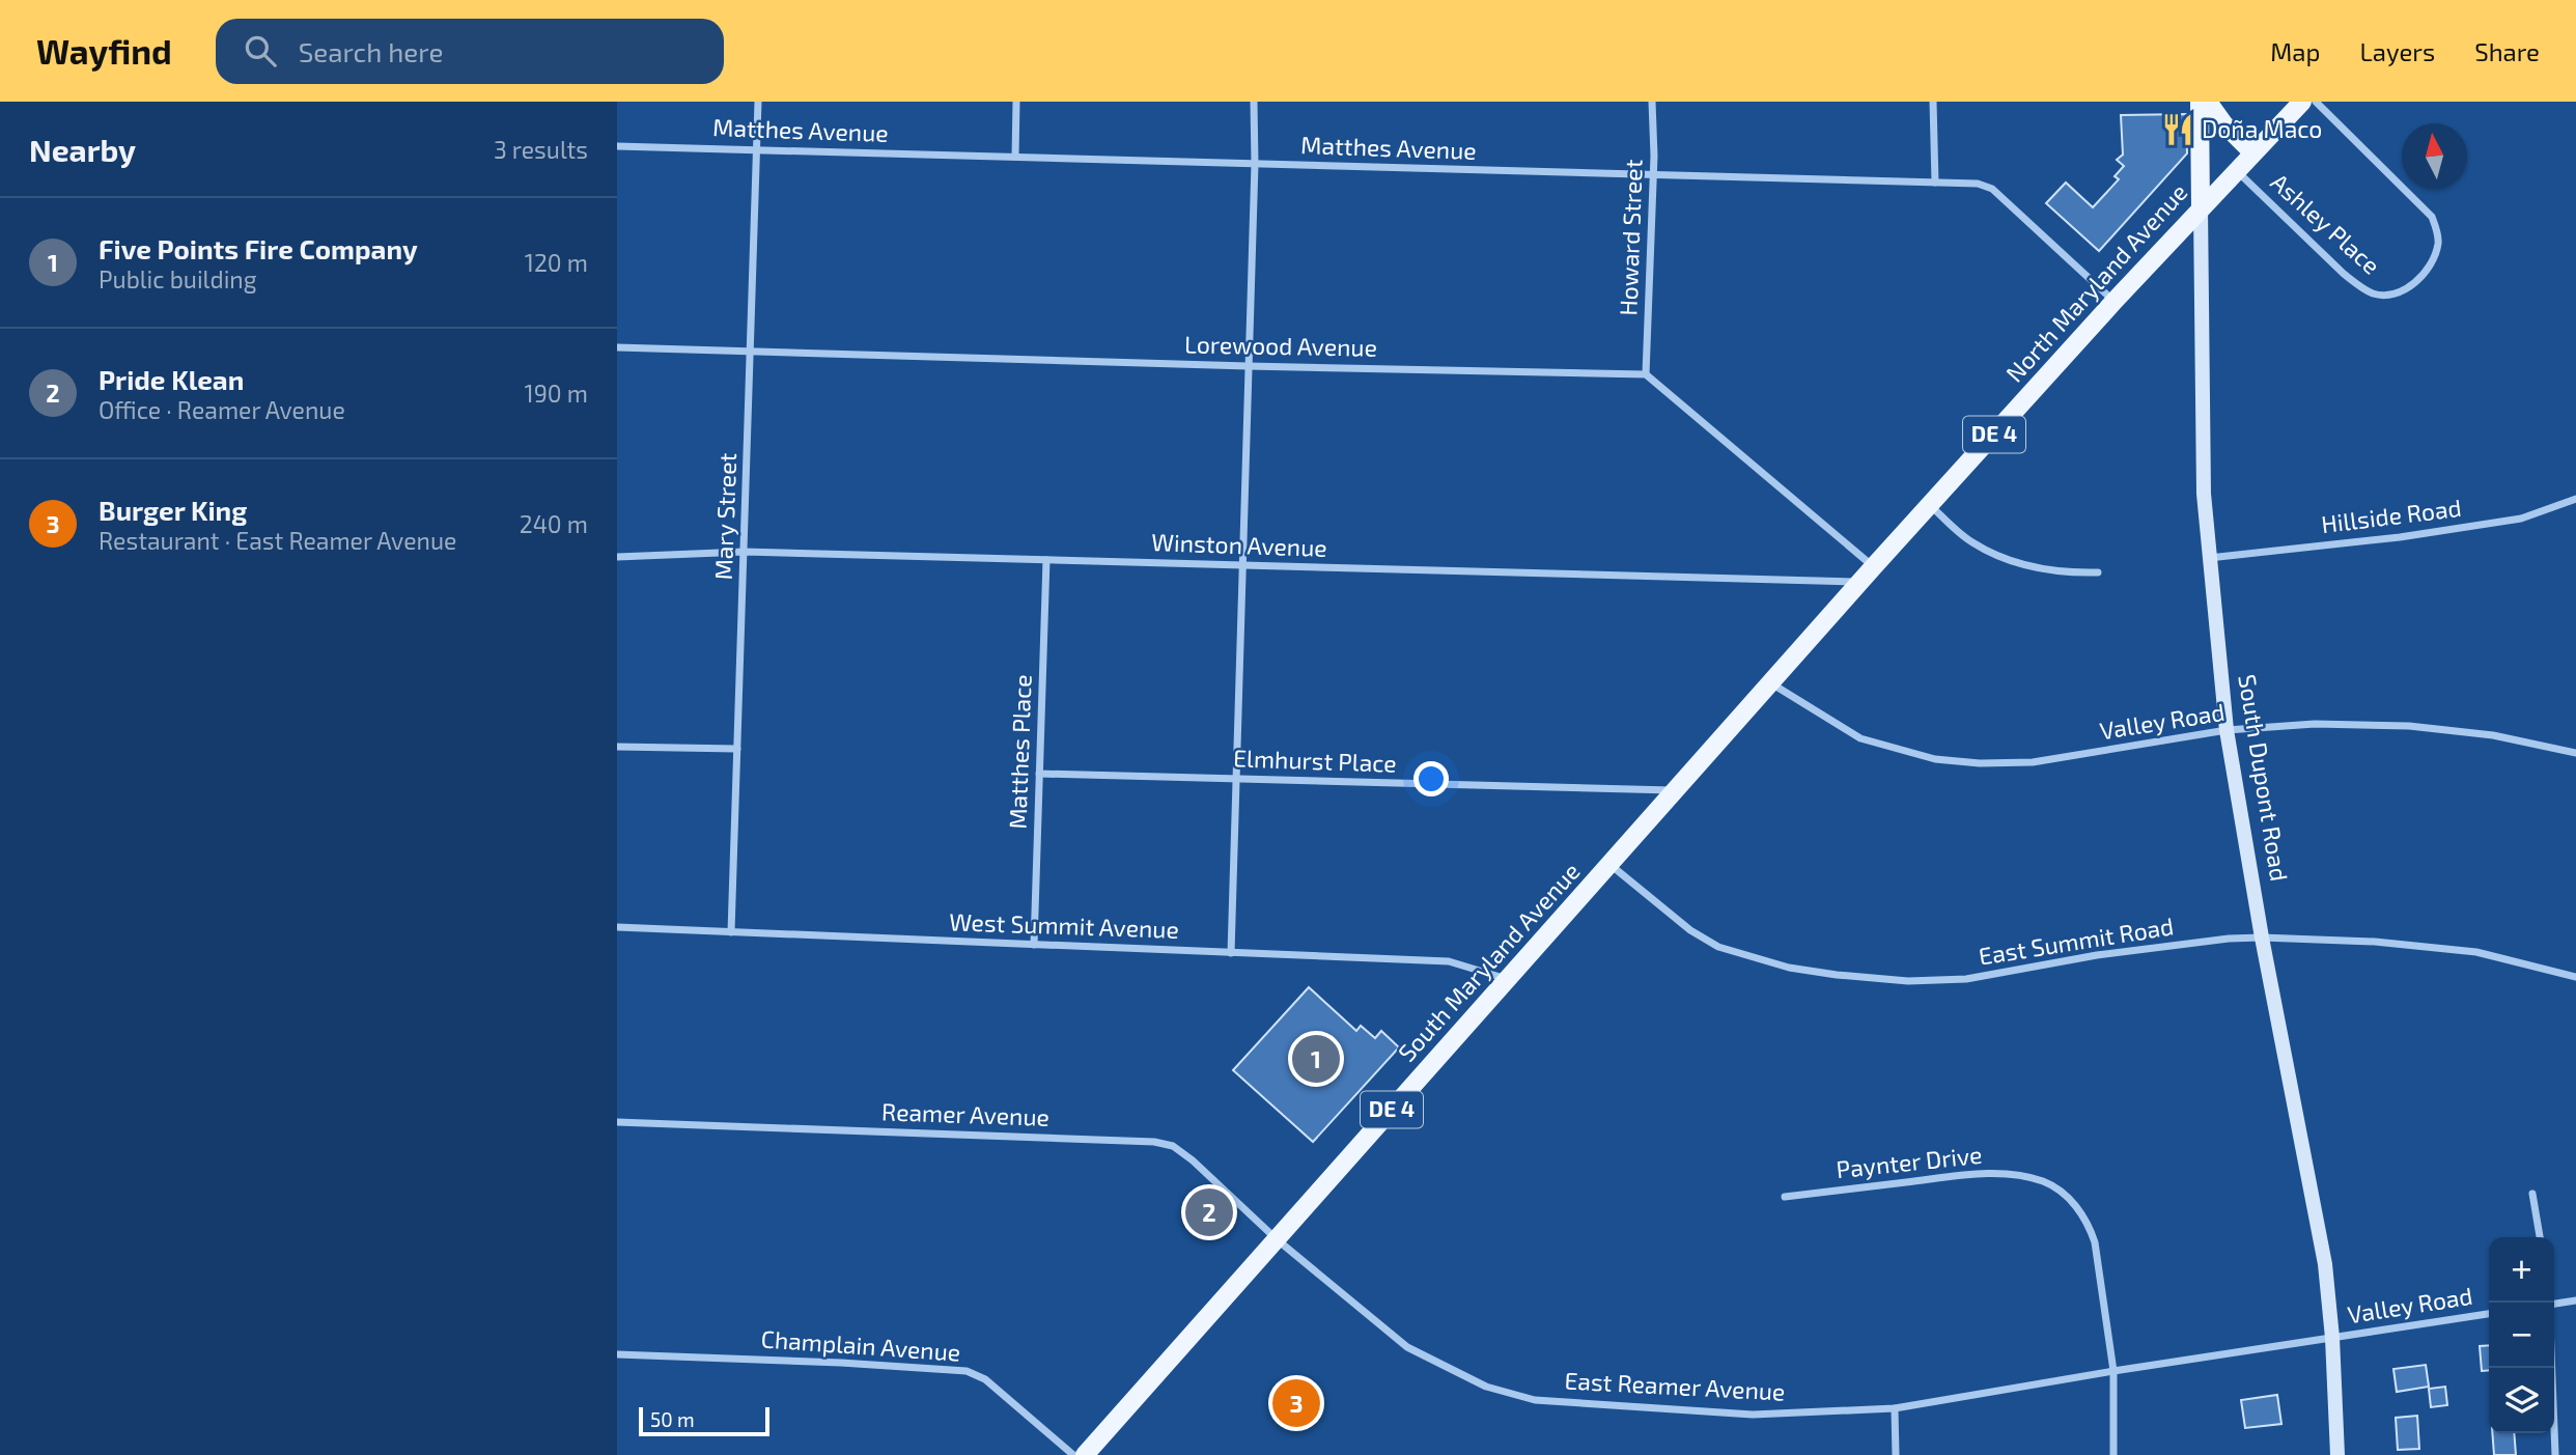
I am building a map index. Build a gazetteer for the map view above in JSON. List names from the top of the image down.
{
  "streets": {
    "main road": [
      "North Maryland Avenue",
      "DE 4",
      "South Dupont Road",
      "South Maryland Avenue"
    ],
    "street": [
      "Matthes Avenue",
      "Ashley Place",
      "Howard Street",
      "Lorewood Avenue",
      "Mary Street",
      "Hillside Road",
      "Winston Avenue",
      "Valley Road",
      "Matthes Place",
      "Elmhurst Place",
      "West Summit Avenue",
      "East Summit Road",
      "Reamer Avenue",
      "Paynter Drive",
      "Champlain Avenue",
      "East Reamer Avenue"
    ]
  },
  "crossings": [
    ["Matthes Avenue", "Howard Street"],
    ["Matthes Avenue", "North Maryland Avenue"],
    ["Matthes Avenue", "Mary Street"],
    ["Ashley Place", "North Maryland Avenue"],
    ["Howard Street", "Lorewood Avenue"],
    ["North Maryland Avenue", "South Dupont Road"],
    ["North Maryland Avenue", "South Maryland Avenue"],
    ["Lorewood Avenue", "Mary Street"],
    ["Mary Street", "Winston Avenue"],
    ["Mary Street", "West Summit Avenue"],
    ["Hillside Road", "South Dupont Road"],
    ["Winston Avenue", "Matthes Place"],
    ["Winston Avenue", "South Maryland Avenue"],
    ["Valley Road", "South Dupont Road"],
    ["Valley Road", "South Maryland Avenue"],
    ["Valley Road", "East Reamer Avenue"],
    ["Matthes Place", "Elmhurst Place"],
    ["Matthes Place", "West Summit Avenue"],
    ["Elmhurst Place", "South Maryland Avenue"],
    ["South Dupont Road", "East Summit Road"],
    ["South Dupont Road", "East Reamer Avenue"],
    ["West Summit Avenue", "South Maryland Avenue"],
    ["East Summit Road", "South Maryland Avenue"],
    ["South Maryland Avenue", "Reamer Avenue"],
    ["South Maryland Avenue", "East Reamer Avenue"],
    ["Reamer Avenue", "East Reamer Avenue"],
    ["Paynter Drive", "East Reamer Avenue"]
  ],
  "places": {
    "restaurant": ["Doña Maco"]
  },
  "scale_bar": "50 m",
  "north": "top",
  "page": {
    "header": "Wayfind",
    "search": "Search here",
    "nav": ["Map", "Layers", "Share"],
    "heading": ["Nearby", "3 results"],
    "list": [
      {
        "mark": "1",
        "name": "Five Points Fire Company",
        "note": "Public building",
        "value": "120 m"
      },
      {
        "mark": "2",
        "name": "Pride Klean",
        "note": "Office · Reamer Avenue",
        "value": "190 m"
      },
      {
        "mark": "3",
        "name": "Burger King",
        "note": "Restaurant · East Reamer Avenue",
        "value": "240 m"
      }
    ],
    "pins": ["1", "2", "3"],
    "map_buttons": ["+", "−"],
    "scale": "50 m"
  }
}
